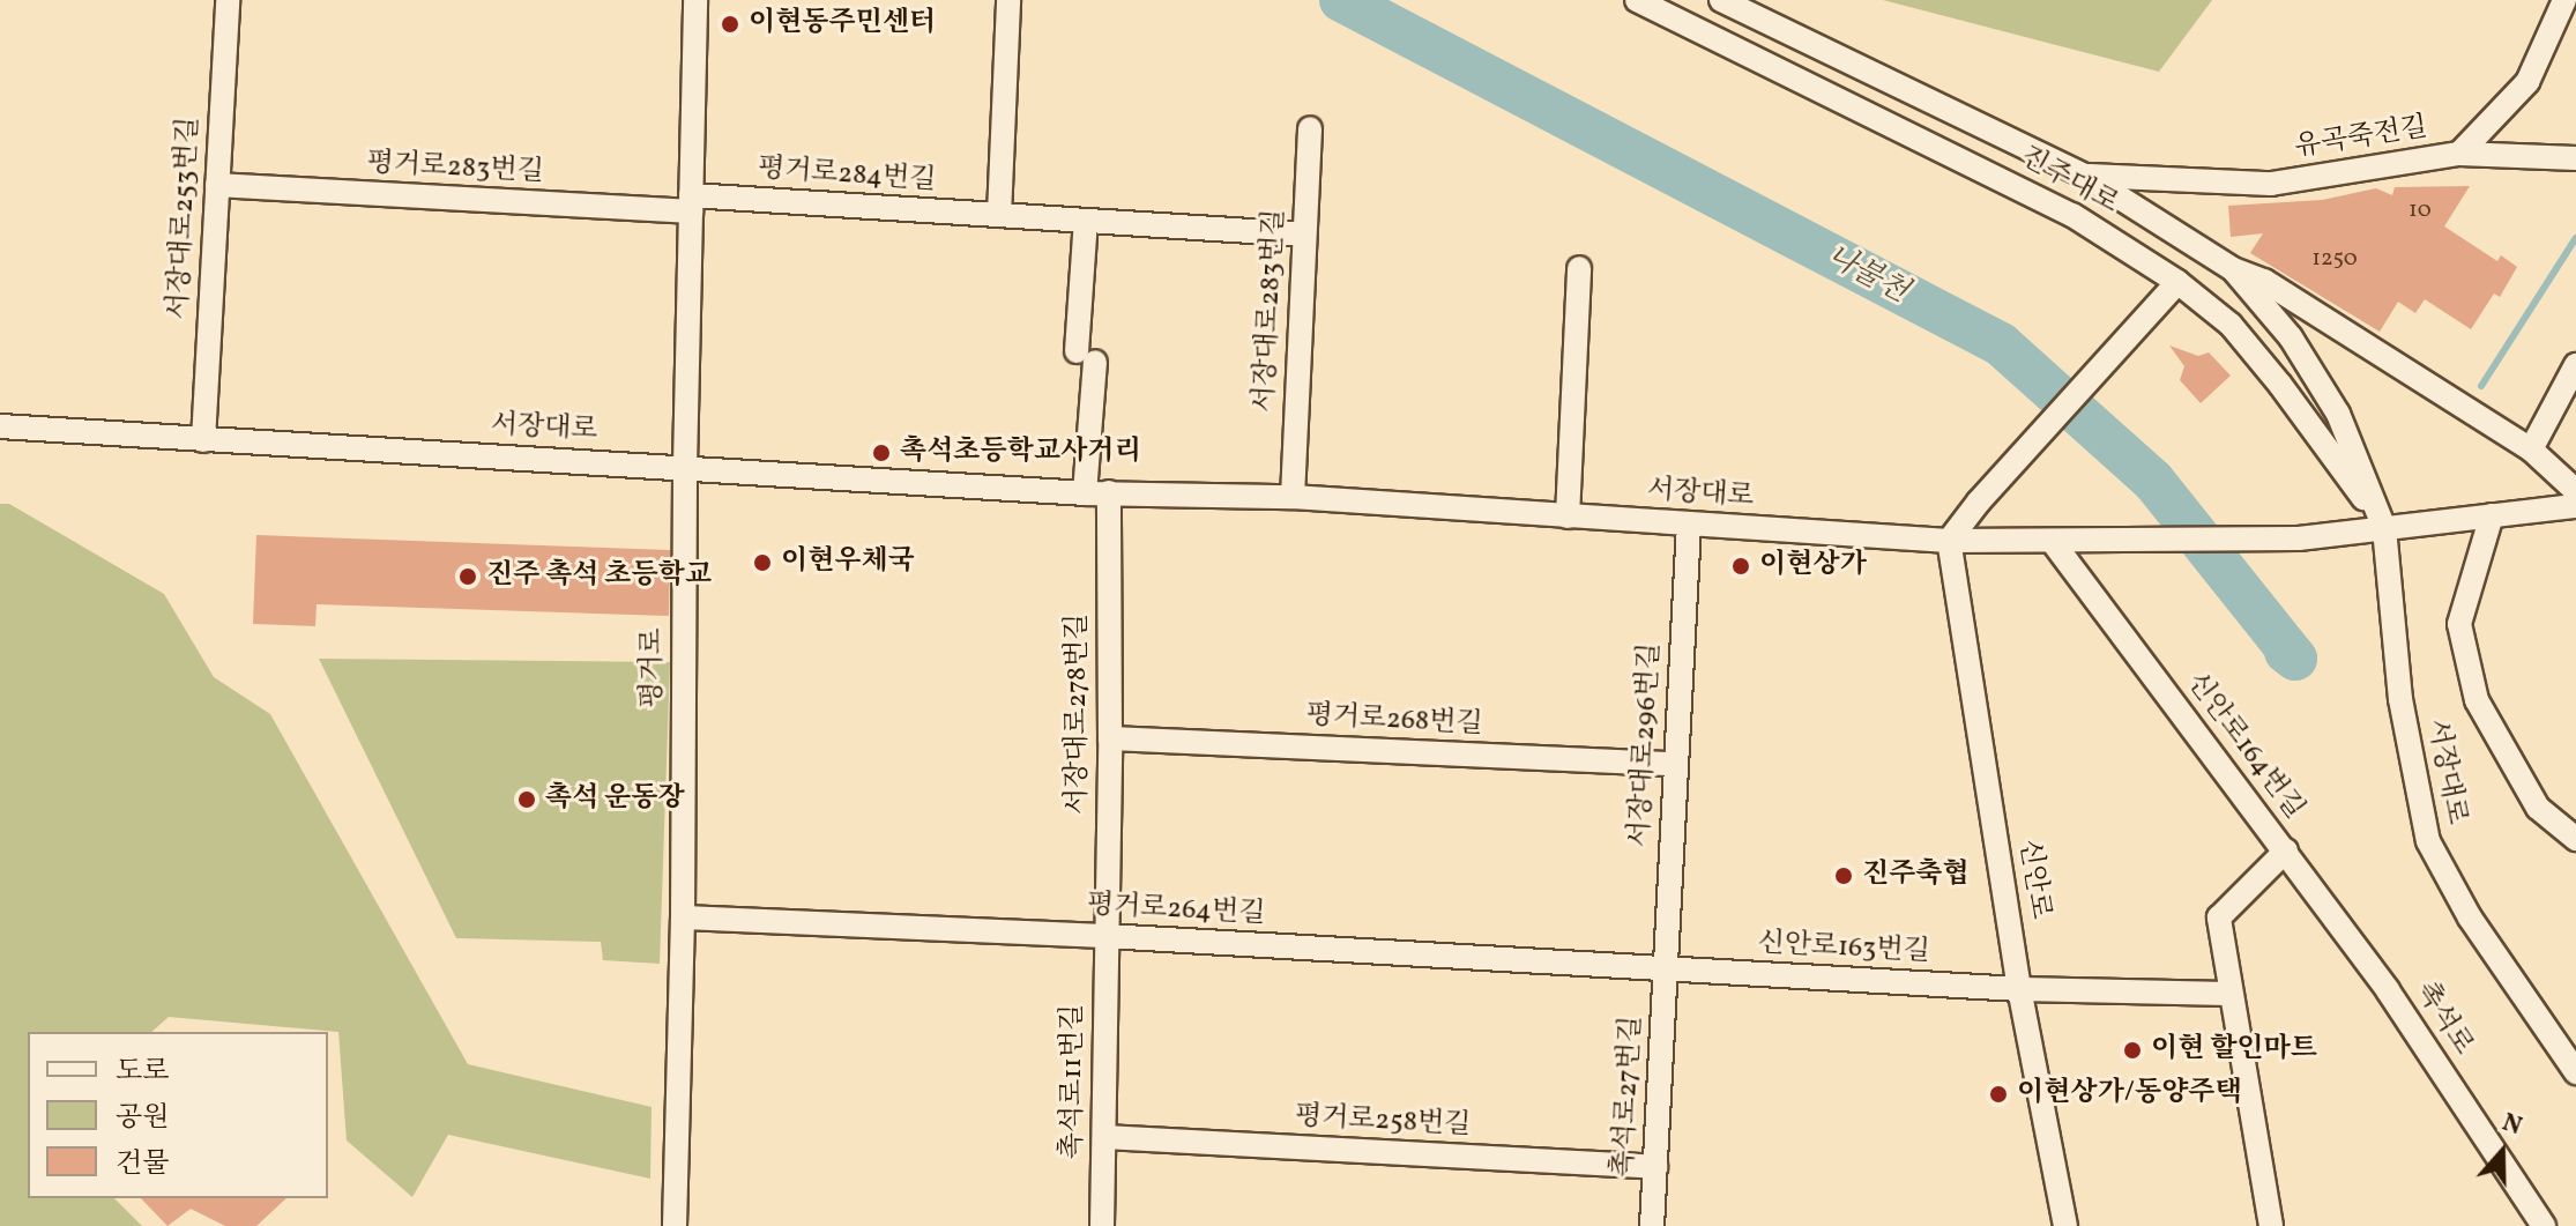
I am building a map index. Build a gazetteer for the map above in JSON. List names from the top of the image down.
{
  "streets": {
    "street": [
      "유곡죽전길",
      "평거로283번길",
      "평거로284번길",
      "진주대로",
      "서장대로253번길",
      "서장대로283번길",
      "서장대로",
      "평거로",
      "서장대로278번길",
      "평거로268번길",
      "서장대로296번길",
      "신안로164번길",
      "신안로",
      "평거로264번길",
      "신안로163번길",
      "촉석로",
      "촉석로11번길",
      "촉석로27번길",
      "평거로258번길"
    ]
  },
  "crossings": [
    ["유곡죽전길", "진주대로"],
    ["평거로283번길", "평거로284번길"],
    ["평거로283번길", "서장대로253번길"],
    ["평거로283번길", "평거로"],
    ["평거로284번길", "서장대로283번길"],
    ["평거로284번길", "평거로"],
    ["진주대로", "서장대로"],
    ["서장대로253번길", "서장대로"],
    ["서장대로283번길", "서장대로"],
    ["서장대로", "평거로"],
    ["서장대로", "서장대로278번길"],
    ["서장대로", "서장대로296번길"],
    ["서장대로", "신안로164번길"],
    ["서장대로", "신안로"],
    ["평거로", "평거로264번길"],
    ["서장대로278번길", "평거로268번길"],
    ["서장대로278번길", "평거로264번길"],
    ["서장대로278번길", "촉석로11번길"],
    ["평거로268번길", "서장대로296번길"],
    ["서장대로296번길", "평거로264번길"],
    ["서장대로296번길", "신안로163번길"],
    ["서장대로296번길", "촉석로27번길"],
    ["신안로164번길", "촉석로"],
    ["신안로", "신안로163번길"],
    ["평거로264번길", "신안로163번길"],
    ["평거로264번길", "촉석로11번길"],
    ["평거로264번길", "촉석로27번길"],
    ["신안로163번길", "촉석로27번길"],
    ["촉석로11번길", "평거로258번길"],
    ["촉석로27번길", "평거로258번길"]
  ],
  "water": ["나불천"],
  "places": [
    "이현동주민센터",
    "촉석초등학교사거리",
    "이현우체국",
    "이현상가",
    "진주 촉석 초등학교",
    "촉석 운동장",
    "진주축협",
    "이현 할인마트",
    "이현상가/동양주택"
  ],
  "house_numbers": ["10", "1250"],
  "legend": ["도로", "공원", "건물"],
  "north": "top"
}
